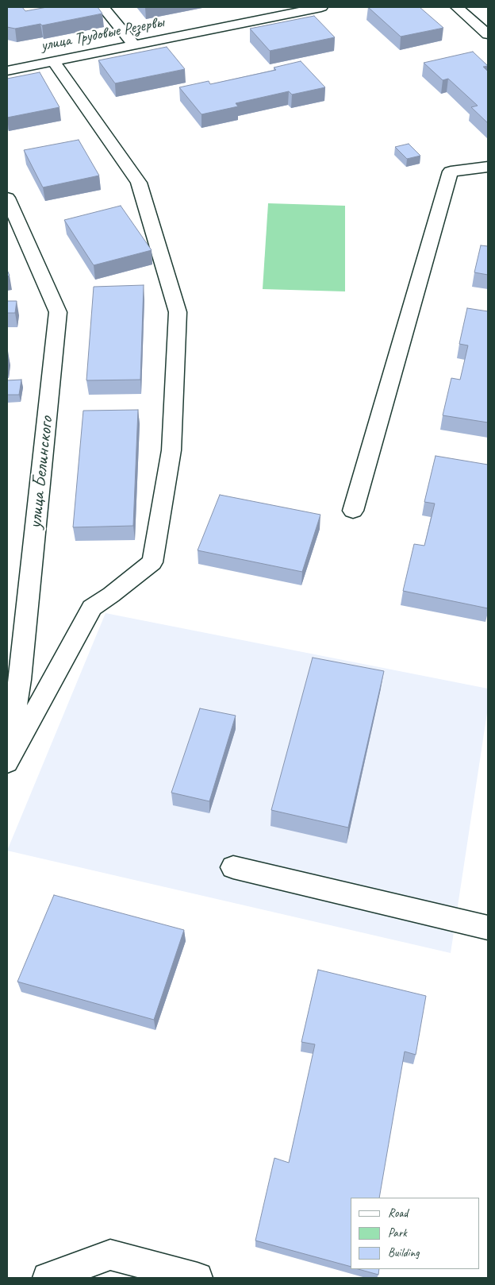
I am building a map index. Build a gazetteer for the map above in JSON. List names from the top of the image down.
{
  "streets": {
    "street": ["улица Трудовые Резервы", "улица Белинского"]
  },
  "legend": ["Road", "Park", "Building"]
}
